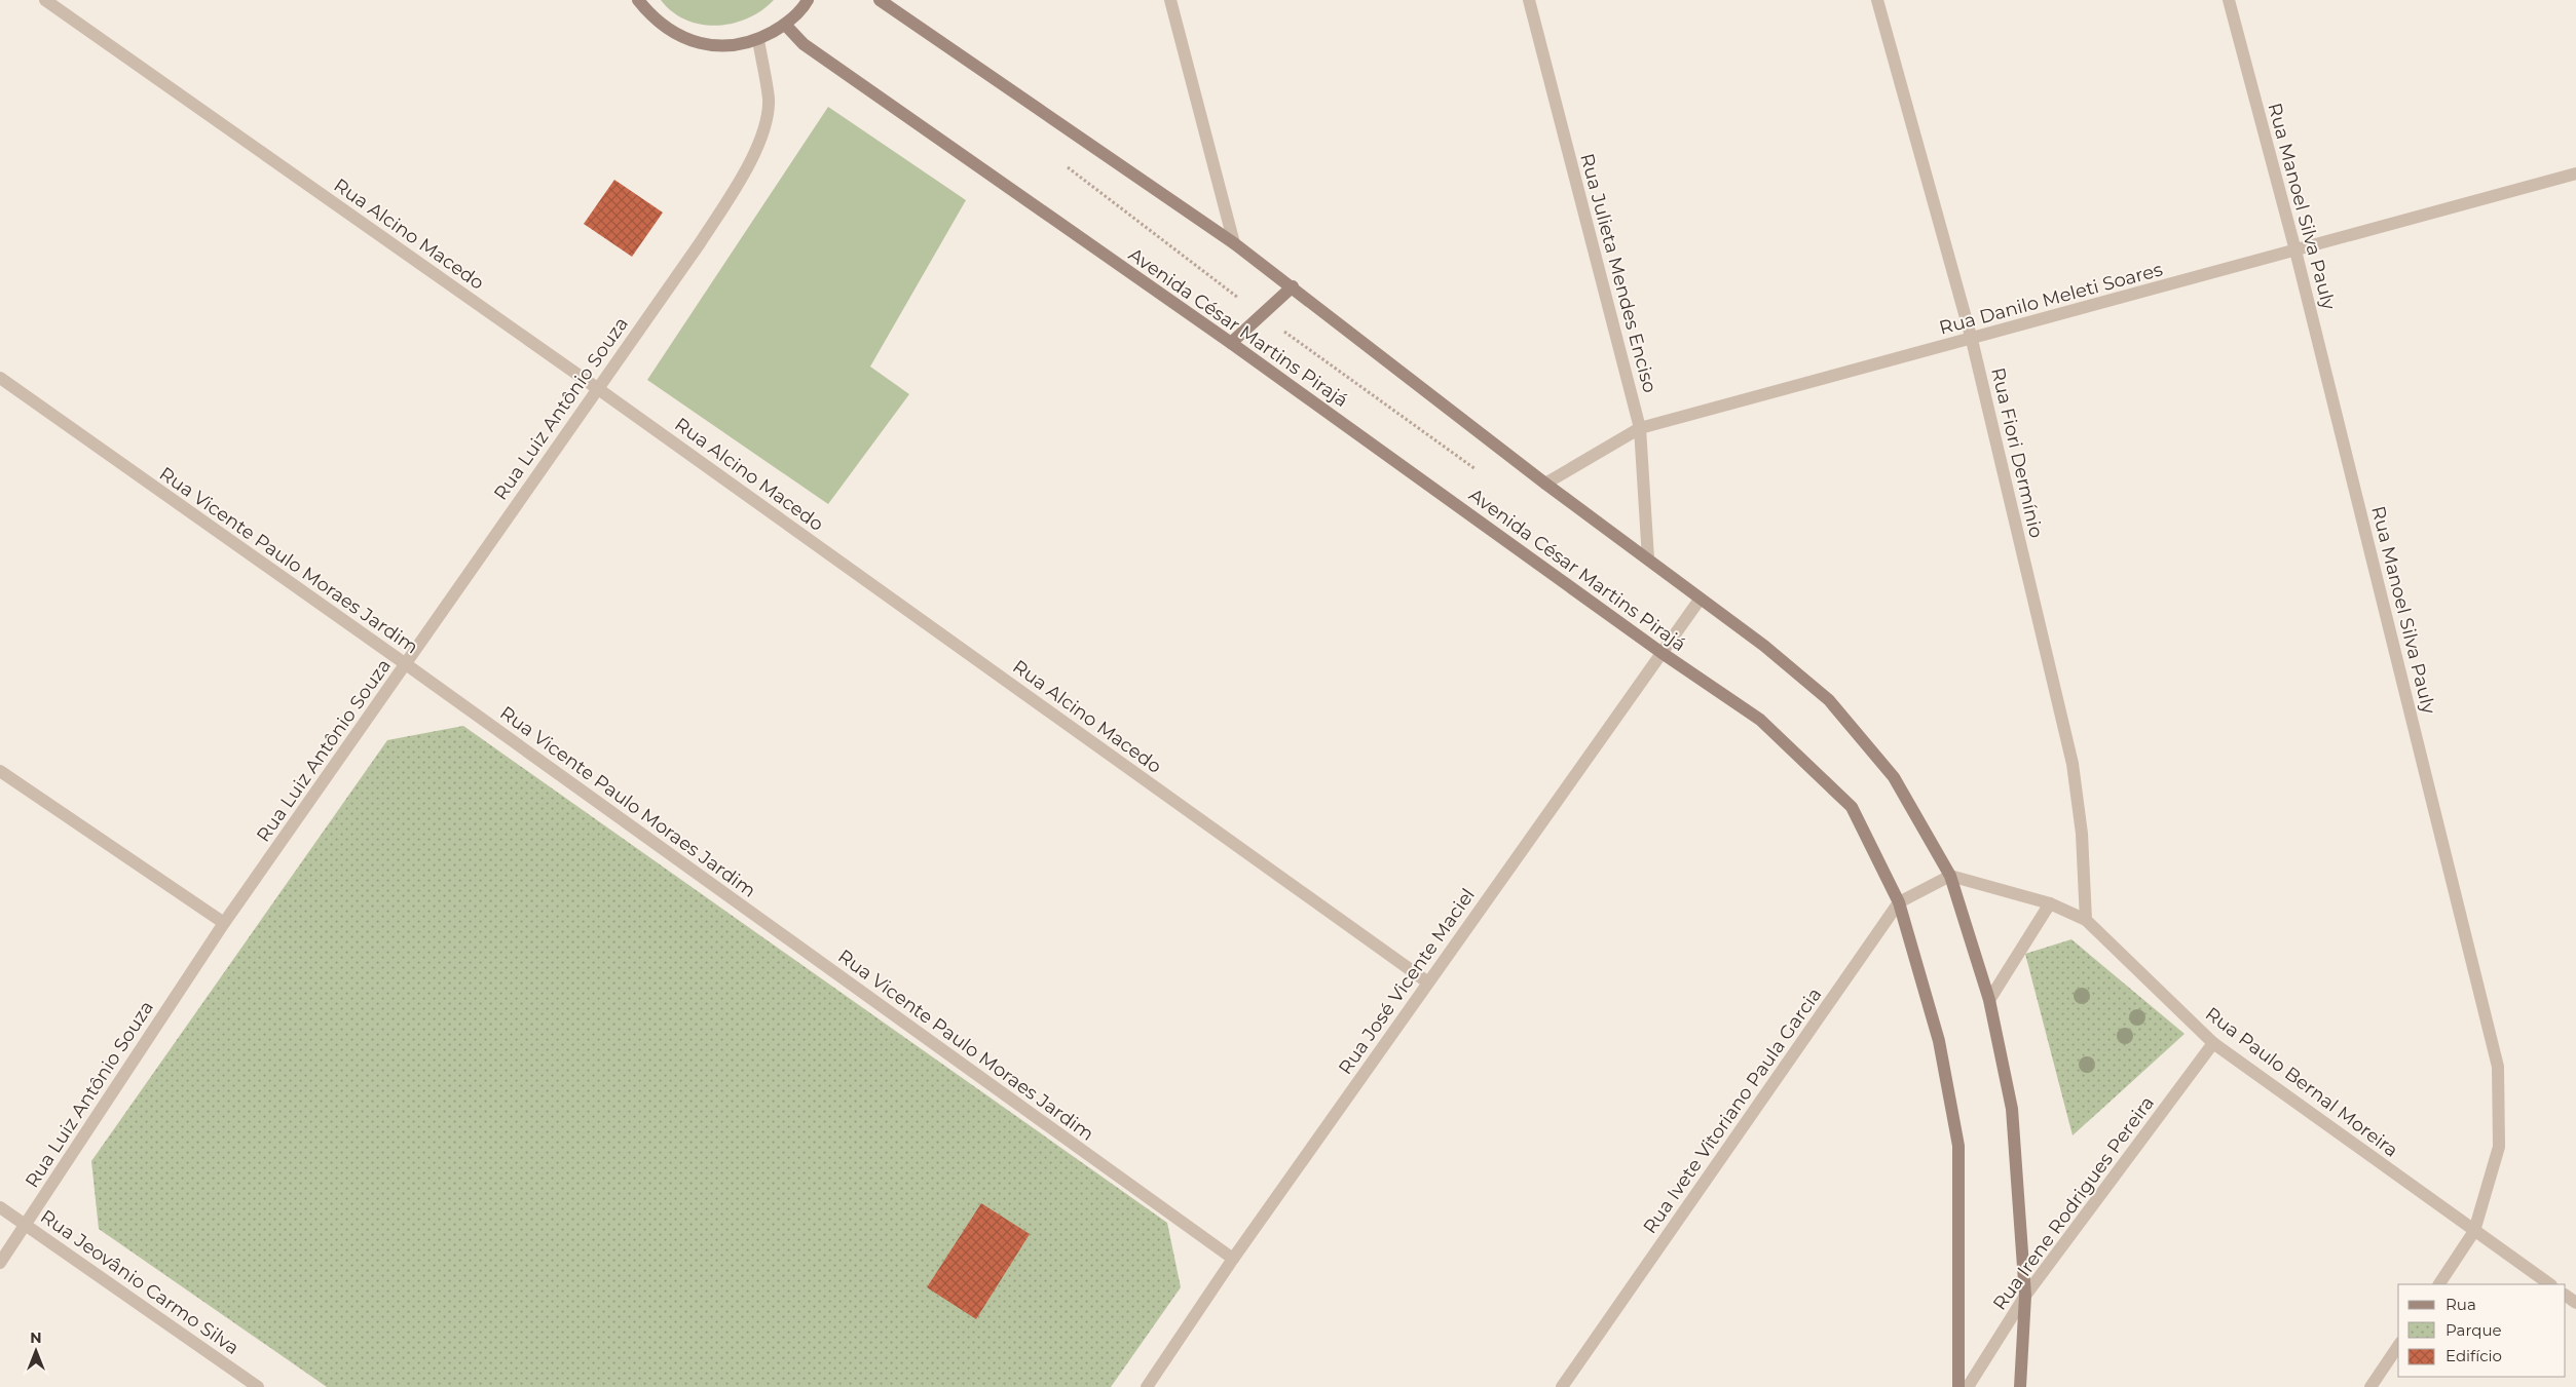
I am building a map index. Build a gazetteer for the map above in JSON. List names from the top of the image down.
{
  "streets": {
    "street": [
      "Rua Manoel Silva Pauly",
      "Rua Alcino Macedo",
      "Rua Julieta Mendes Enciso",
      "Rua Danilo Meleti Soares",
      "Avenida César Martins Pirajá",
      "Rua Luiz Antônio Souza",
      "Rua Fiori Dermínio",
      "Rua Vicente Paulo Moraes Jardim",
      "Rua José Vicente Maciel",
      "Rua Paulo Bernal Moreira",
      "Rua Ivete Vitoriano Paula Garcia",
      "Rua Irene Rodrigues Pereira",
      "Rua Jeovânio Carmo Silva"
    ]
  },
  "crossings": [
    ["Rua Manoel Silva Pauly", "Rua Danilo Meleti Soares"],
    ["Rua Manoel Silva Pauly", "Rua Paulo Bernal Moreira"],
    ["Rua Alcino Macedo", "Rua Luiz Antônio Souza"],
    ["Rua Alcino Macedo", "Rua José Vicente Maciel"],
    ["Rua Julieta Mendes Enciso", "Rua Danilo Meleti Soares"],
    ["Rua Danilo Meleti Soares", "Rua Fiori Dermínio"],
    ["Avenida César Martins Pirajá", "Rua José Vicente Maciel"],
    ["Avenida César Martins Pirajá", "Rua Ivete Vitoriano Paula Garcia"],
    ["Rua Luiz Antônio Souza", "Rua Vicente Paulo Moraes Jardim"],
    ["Rua Luiz Antônio Souza", "Rua Jeovânio Carmo Silva"],
    ["Rua Fiori Dermínio", "Rua Paulo Bernal Moreira"],
    ["Rua Vicente Paulo Moraes Jardim", "Rua José Vicente Maciel"],
    ["Rua Paulo Bernal Moreira", "Rua Ivete Vitoriano Paula Garcia"],
    ["Rua Paulo Bernal Moreira", "Rua Irene Rodrigues Pereira"]
  ],
  "legend": ["Rua", "Parque", "Edifício"],
  "north": "top"
}
